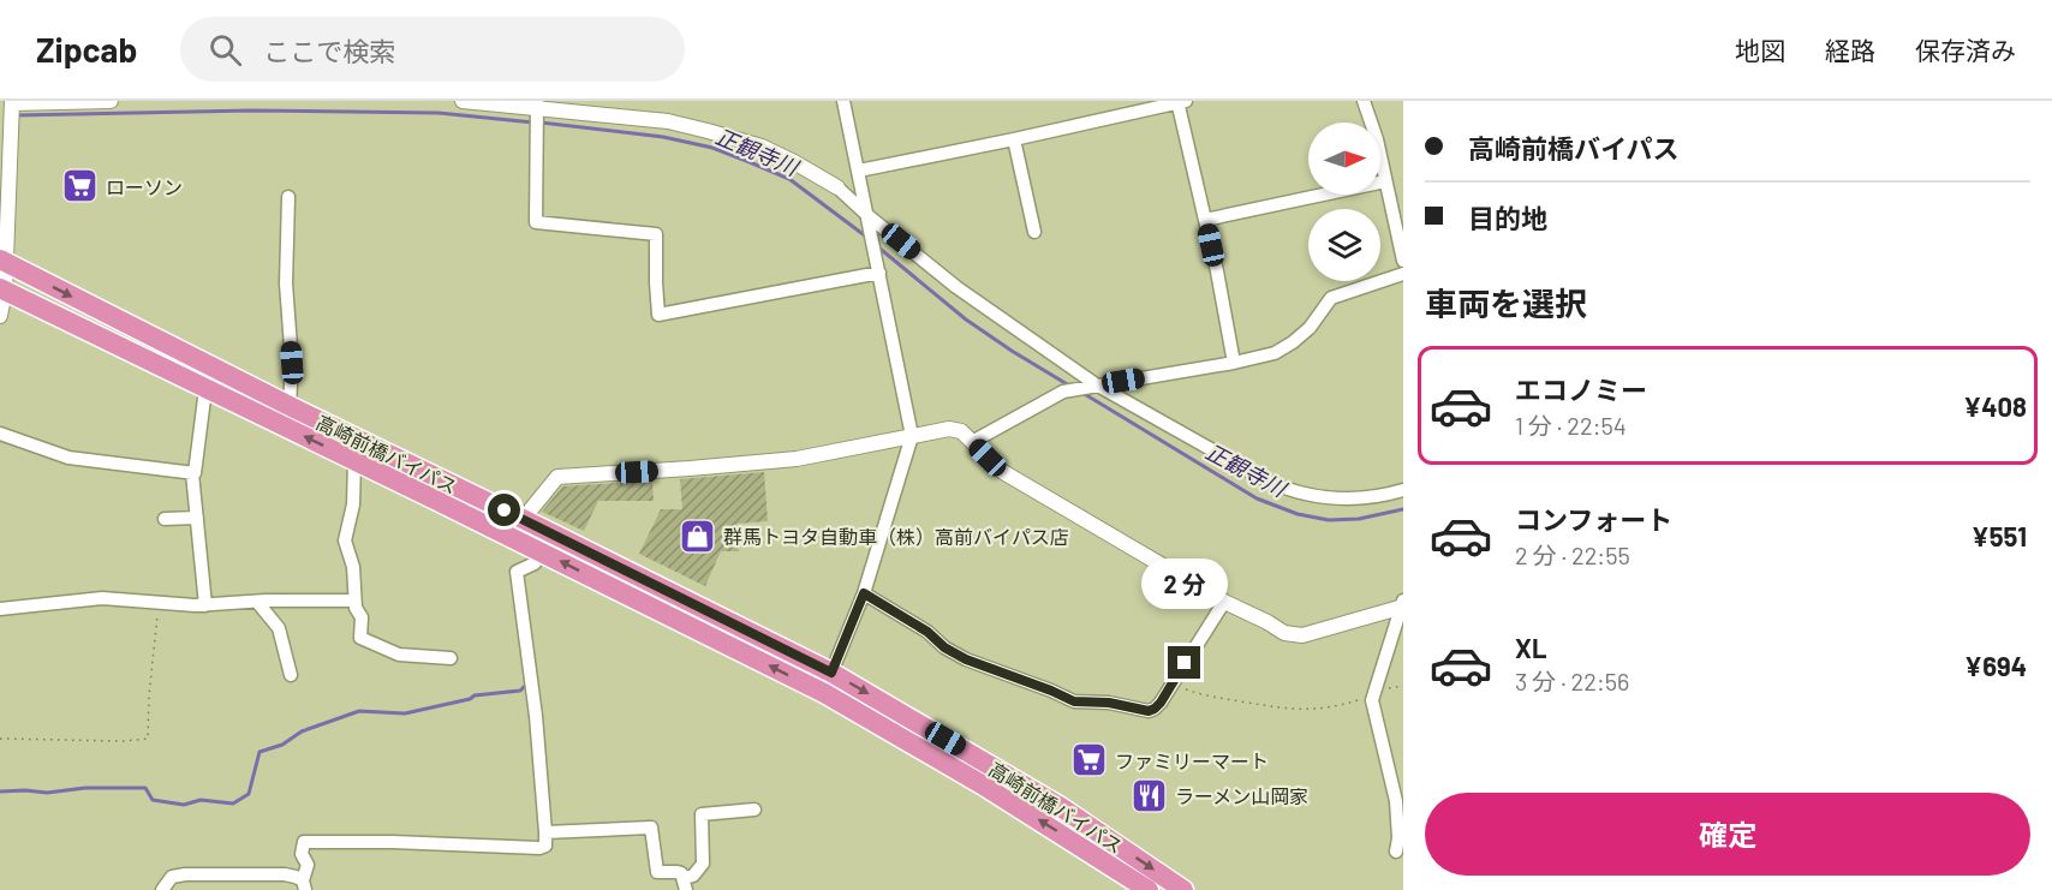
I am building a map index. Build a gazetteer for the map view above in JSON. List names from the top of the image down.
{
  "streets": {
    "highway": ["高崎前橋バイパス"]
  },
  "water": ["正観寺川"],
  "places": {
    "supermarket": ["ローソン", "ファミリーマート"],
    "shop": ["群馬トヨタ自動車（株）高前バイパス店"],
    "restaurant": ["ラーメン山岡家"]
  },
  "north": "right",
  "page": {
    "header": "Zipcab",
    "search": "ここで検索",
    "nav": ["地図", "経路", "保存済み"],
    "banner": ["高崎前橋バイパス", "目的地"],
    "heading": "車両を選択",
    "list": [
      {
        "name": "エコノミー",
        "note": "1 分 · 22:54",
        "value": "¥408"
      },
      {
        "name": "コンフォート",
        "note": "2 分 · 22:55",
        "value": "¥551"
      },
      {
        "name": "XL",
        "note": "3 分 · 22:56",
        "value": "¥694"
      }
    ],
    "bubble": "2 分",
    "buttons": "確定"
  }
}
